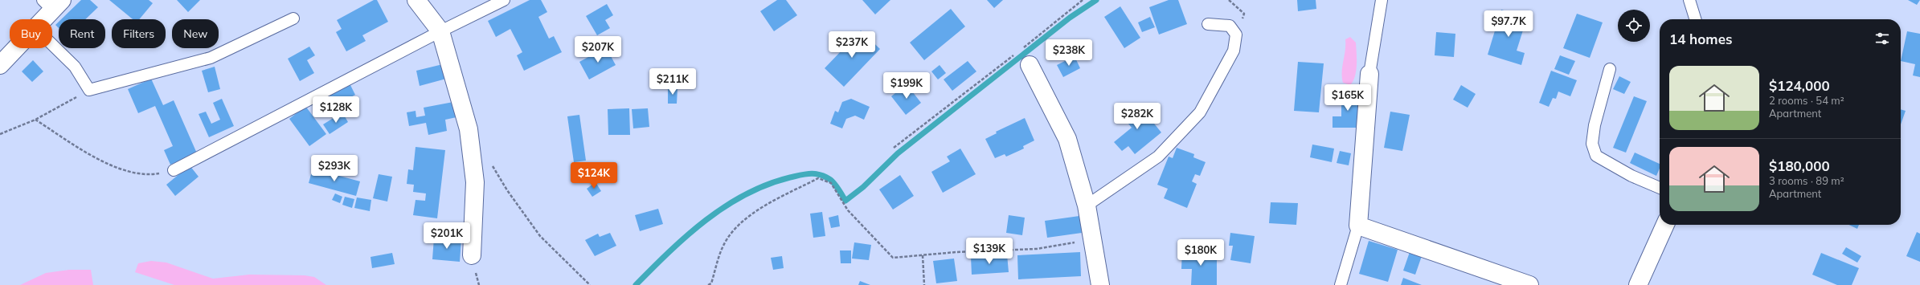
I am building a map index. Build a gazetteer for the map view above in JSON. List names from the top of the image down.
{
  "page": {
    "price": [
      "$97.7K",
      "$237K",
      "$207K",
      "$238K",
      "$211K",
      "$199K",
      "$165K",
      "$128K",
      "$282K",
      "$293K",
      "$124K",
      "$201K",
      "$139K",
      "$180K"
    ],
    "chip": [
      "Buy",
      "Rent",
      "Filters",
      "New"
    ],
    "heading": "14 homes",
    "list": [
      {
        "name": "$124,000",
        "note": "2 rooms · 54 m² · Apartment"
      },
      {
        "name": "$180,000",
        "note": "3 rooms · 89 m² · Apartment"
      }
    ]
  }
}
